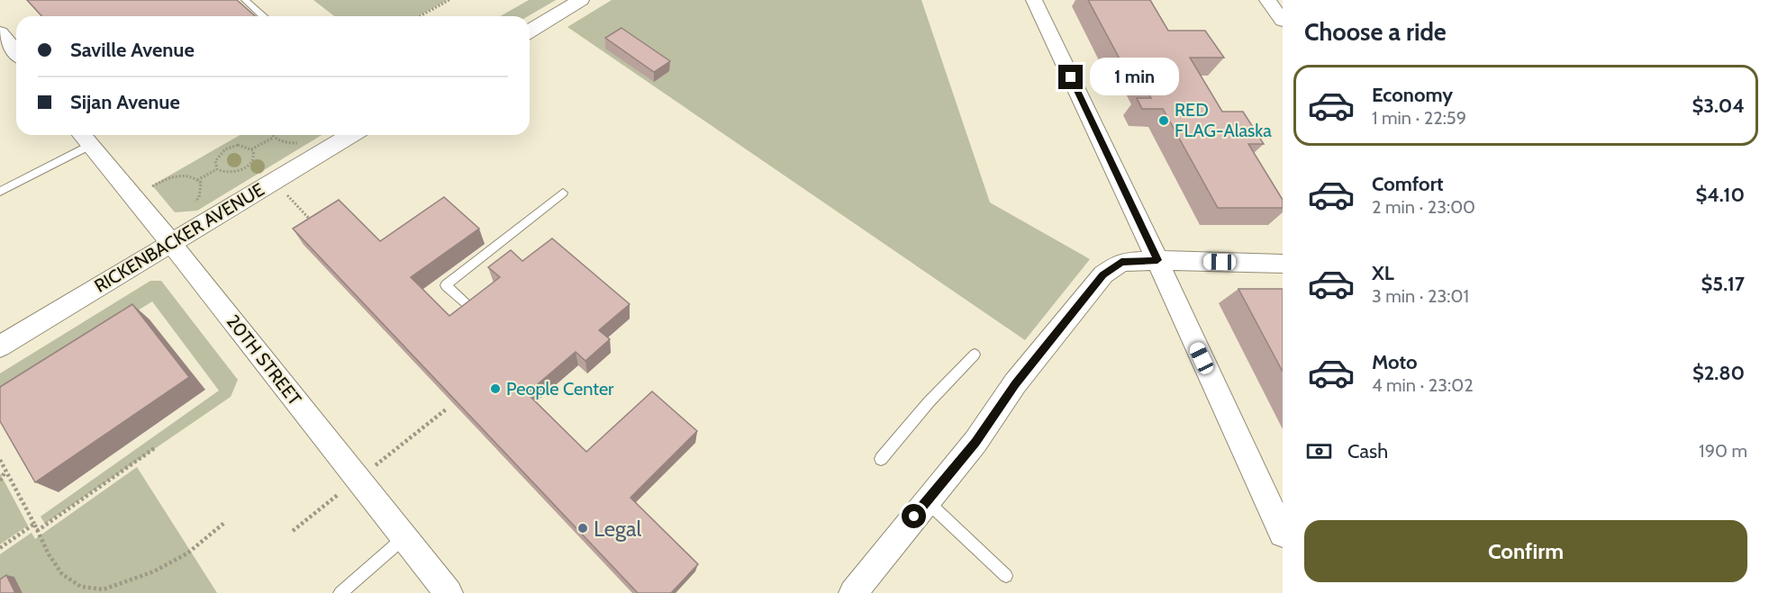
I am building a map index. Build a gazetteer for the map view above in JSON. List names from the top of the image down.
{
  "streets": {
    "street": ["RICKENBACKER AVENUE", "20TH STREET"]
  },
  "crossings": [
    ["RICKENBACKER AVENUE", "20TH STREET"]
  ],
  "places": ["RED FLAG-Alaska", "People Center", "Legal"],
  "page": {
    "heading": "Choose a ride",
    "banner": ["Saville Avenue", "Sijan Avenue"],
    "bubble": "1 min",
    "list": [
      {
        "name": "Economy",
        "note": "1 min · 22:59",
        "value": "$3.04"
      },
      {
        "name": "Comfort",
        "note": "2 min · 23:00",
        "value": "$4.10"
      },
      {
        "name": "XL",
        "note": "3 min · 23:01",
        "value": "$5.17"
      },
      {
        "name": "Moto",
        "note": "4 min · 23:02",
        "value": "$2.80"
      }
    ],
    "pay": ["Cash", "190 m"],
    "buttons": "Confirm"
  }
}
